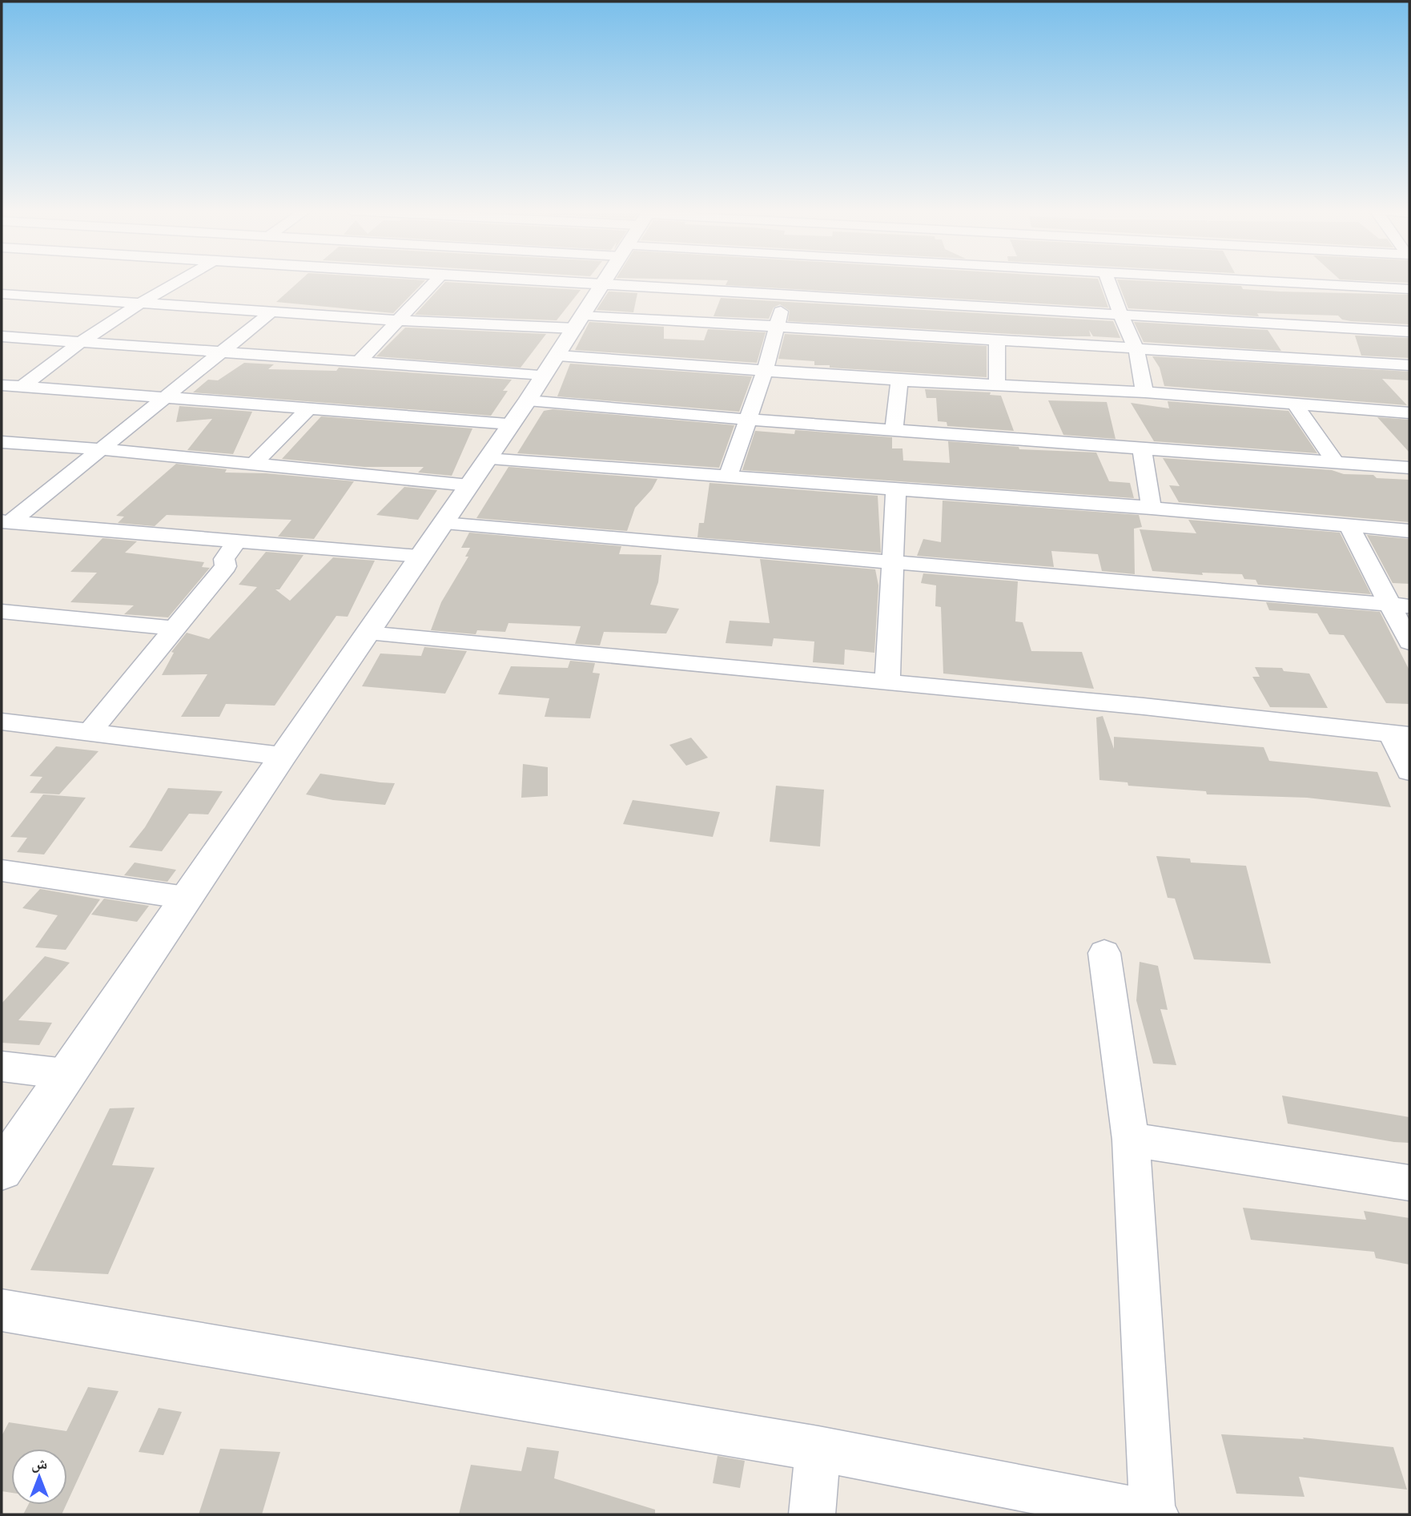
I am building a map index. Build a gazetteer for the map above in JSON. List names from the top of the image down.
{
  "north": "top"
}
